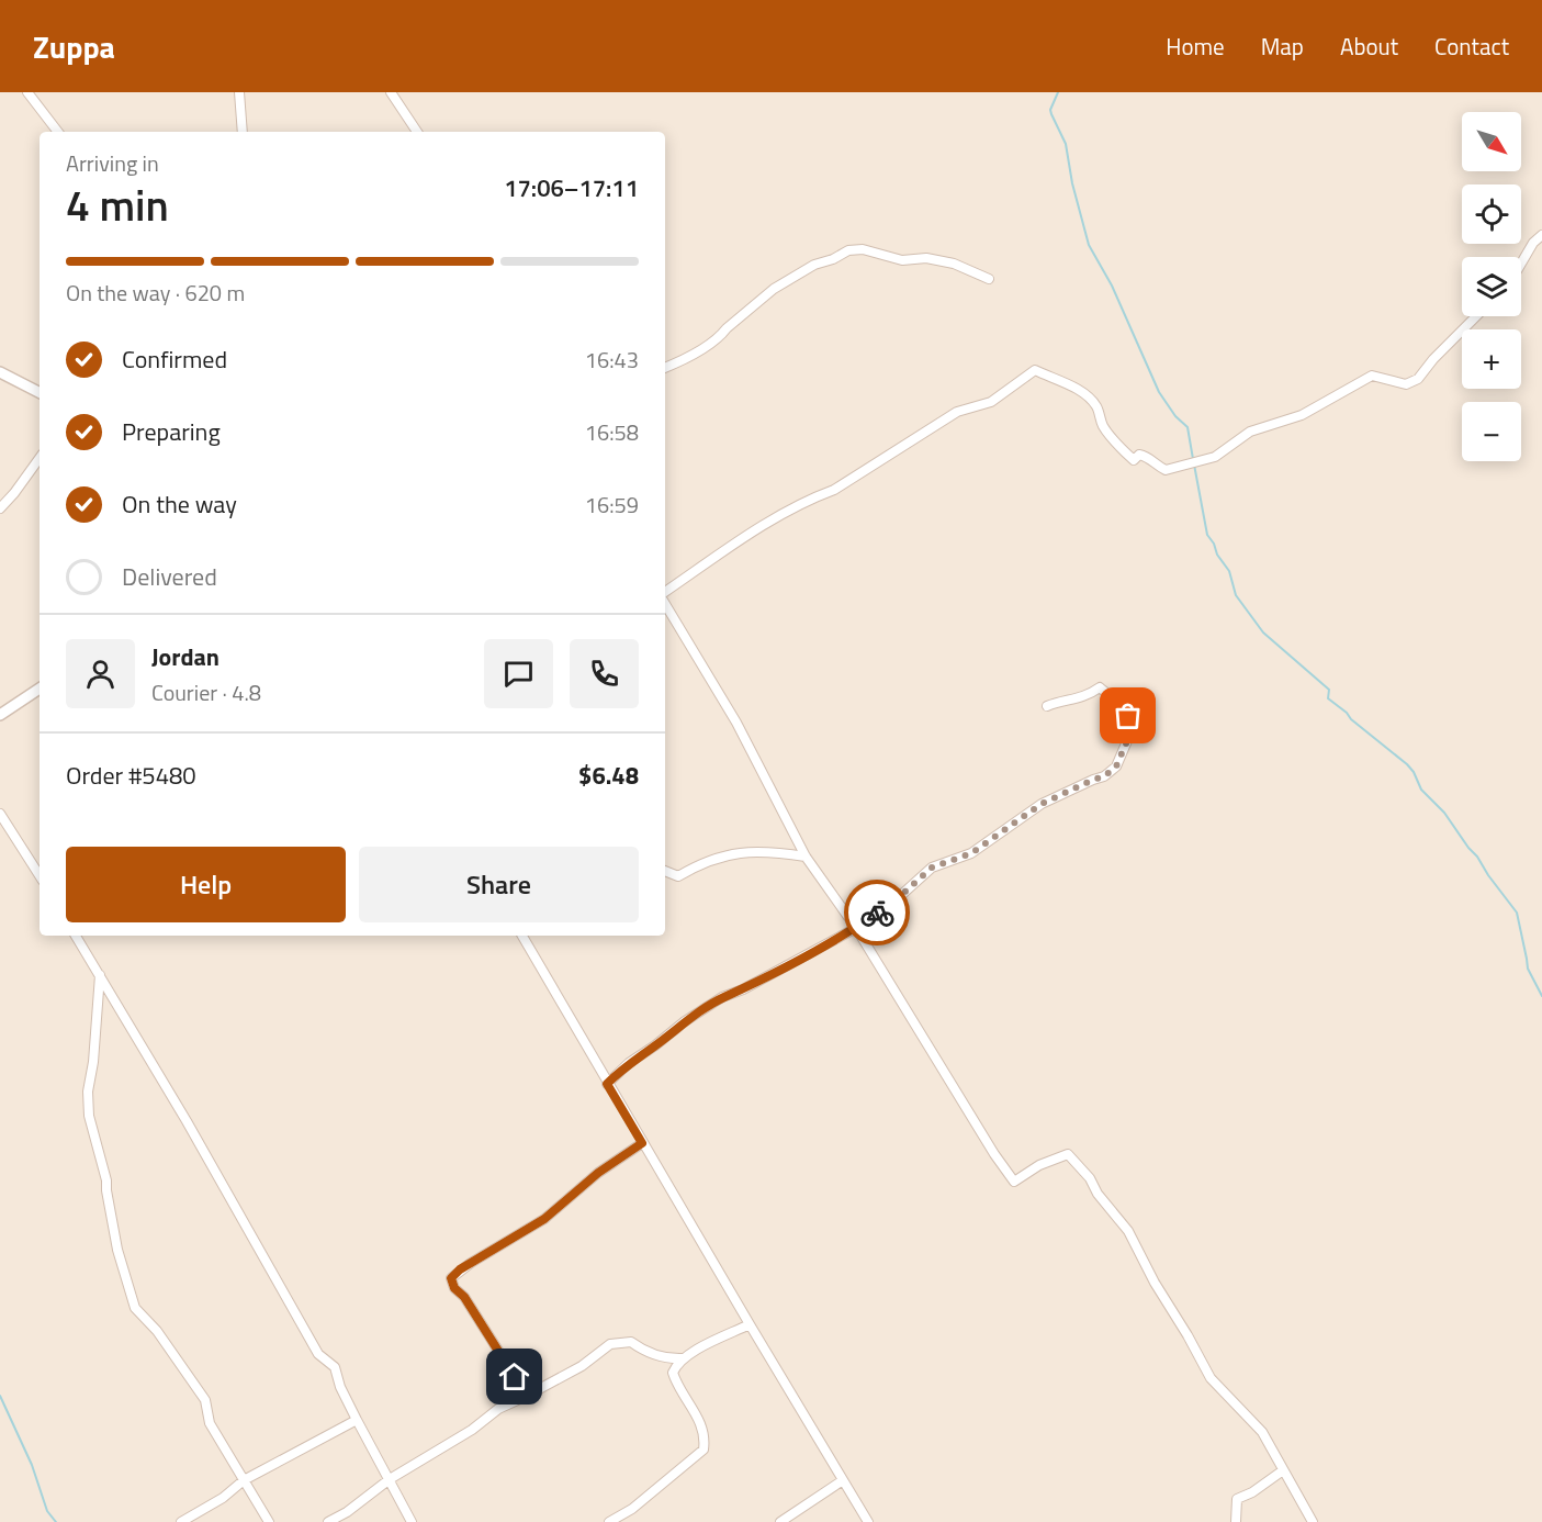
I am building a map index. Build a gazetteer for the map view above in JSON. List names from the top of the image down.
{
  "north": "bottom right",
  "page": {
    "header": "Zuppa",
    "nav": [
      "Home",
      "Map",
      "About",
      "Contact"
    ],
    "map_buttons": ["+", "−"],
    "heading": ["4 min", "Arriving in", "17:06–17:11"],
    "panel": [
      "Jordan",
      "Courier · 4.8",
      "Order #5480",
      "$6.48"
    ],
    "bar": "On the way · 620 m",
    "list": [
      ["Confirmed", "16:43"],
      ["Preparing", "16:58"],
      ["On the way", "16:59"],
      "Delivered"
    ],
    "buttons": ["Help", "Share"]
  }
}
